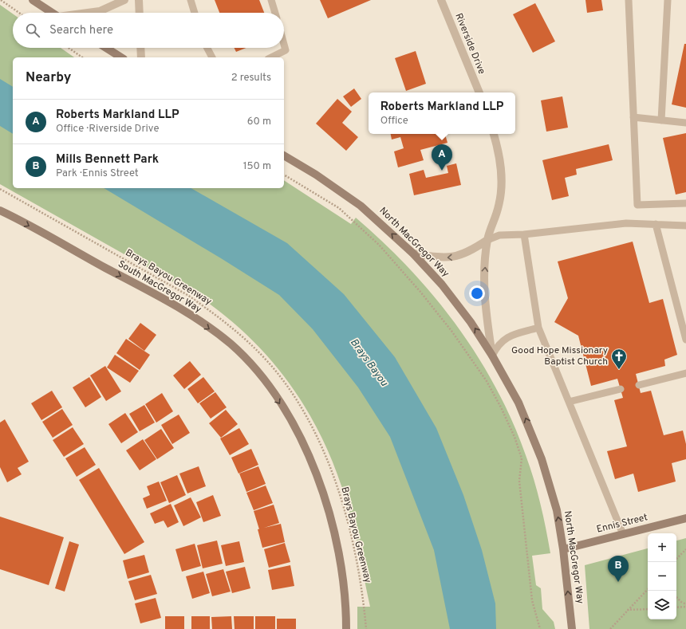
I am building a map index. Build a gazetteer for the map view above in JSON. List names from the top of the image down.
{
  "streets": {
    "main road": ["North MacGregor Way", "South MacGregor Way", "Ennis Street"],
    "street": ["Riverside Drive"],
    "path": ["Brays Bayou Greenway"]
  },
  "crossings": [
    ["North MacGregor Way", "Ennis Street"]
  ],
  "one_way": ["North MacGregor Way", "South MacGregor Way"],
  "water": ["Brays Bayou"],
  "places": {
    "church": ["Good Hope Missionary Baptist Church"]
  },
  "page": {
    "search": "Search here",
    "heading": ["Nearby", "2 results"],
    "popup": ["Roberts Markland LLP", "Office"],
    "list": [
      {
        "mark": "A",
        "name": "Roberts Markland LLP",
        "note": "Office · Riverside Drive",
        "value": "60 m"
      },
      {
        "mark": "B",
        "name": "Mills Bennett Park",
        "note": "Park · Ennis Street",
        "value": "150 m"
      }
    ],
    "pins": ["A", "B"],
    "map_buttons": ["+", "−"]
  }
}
